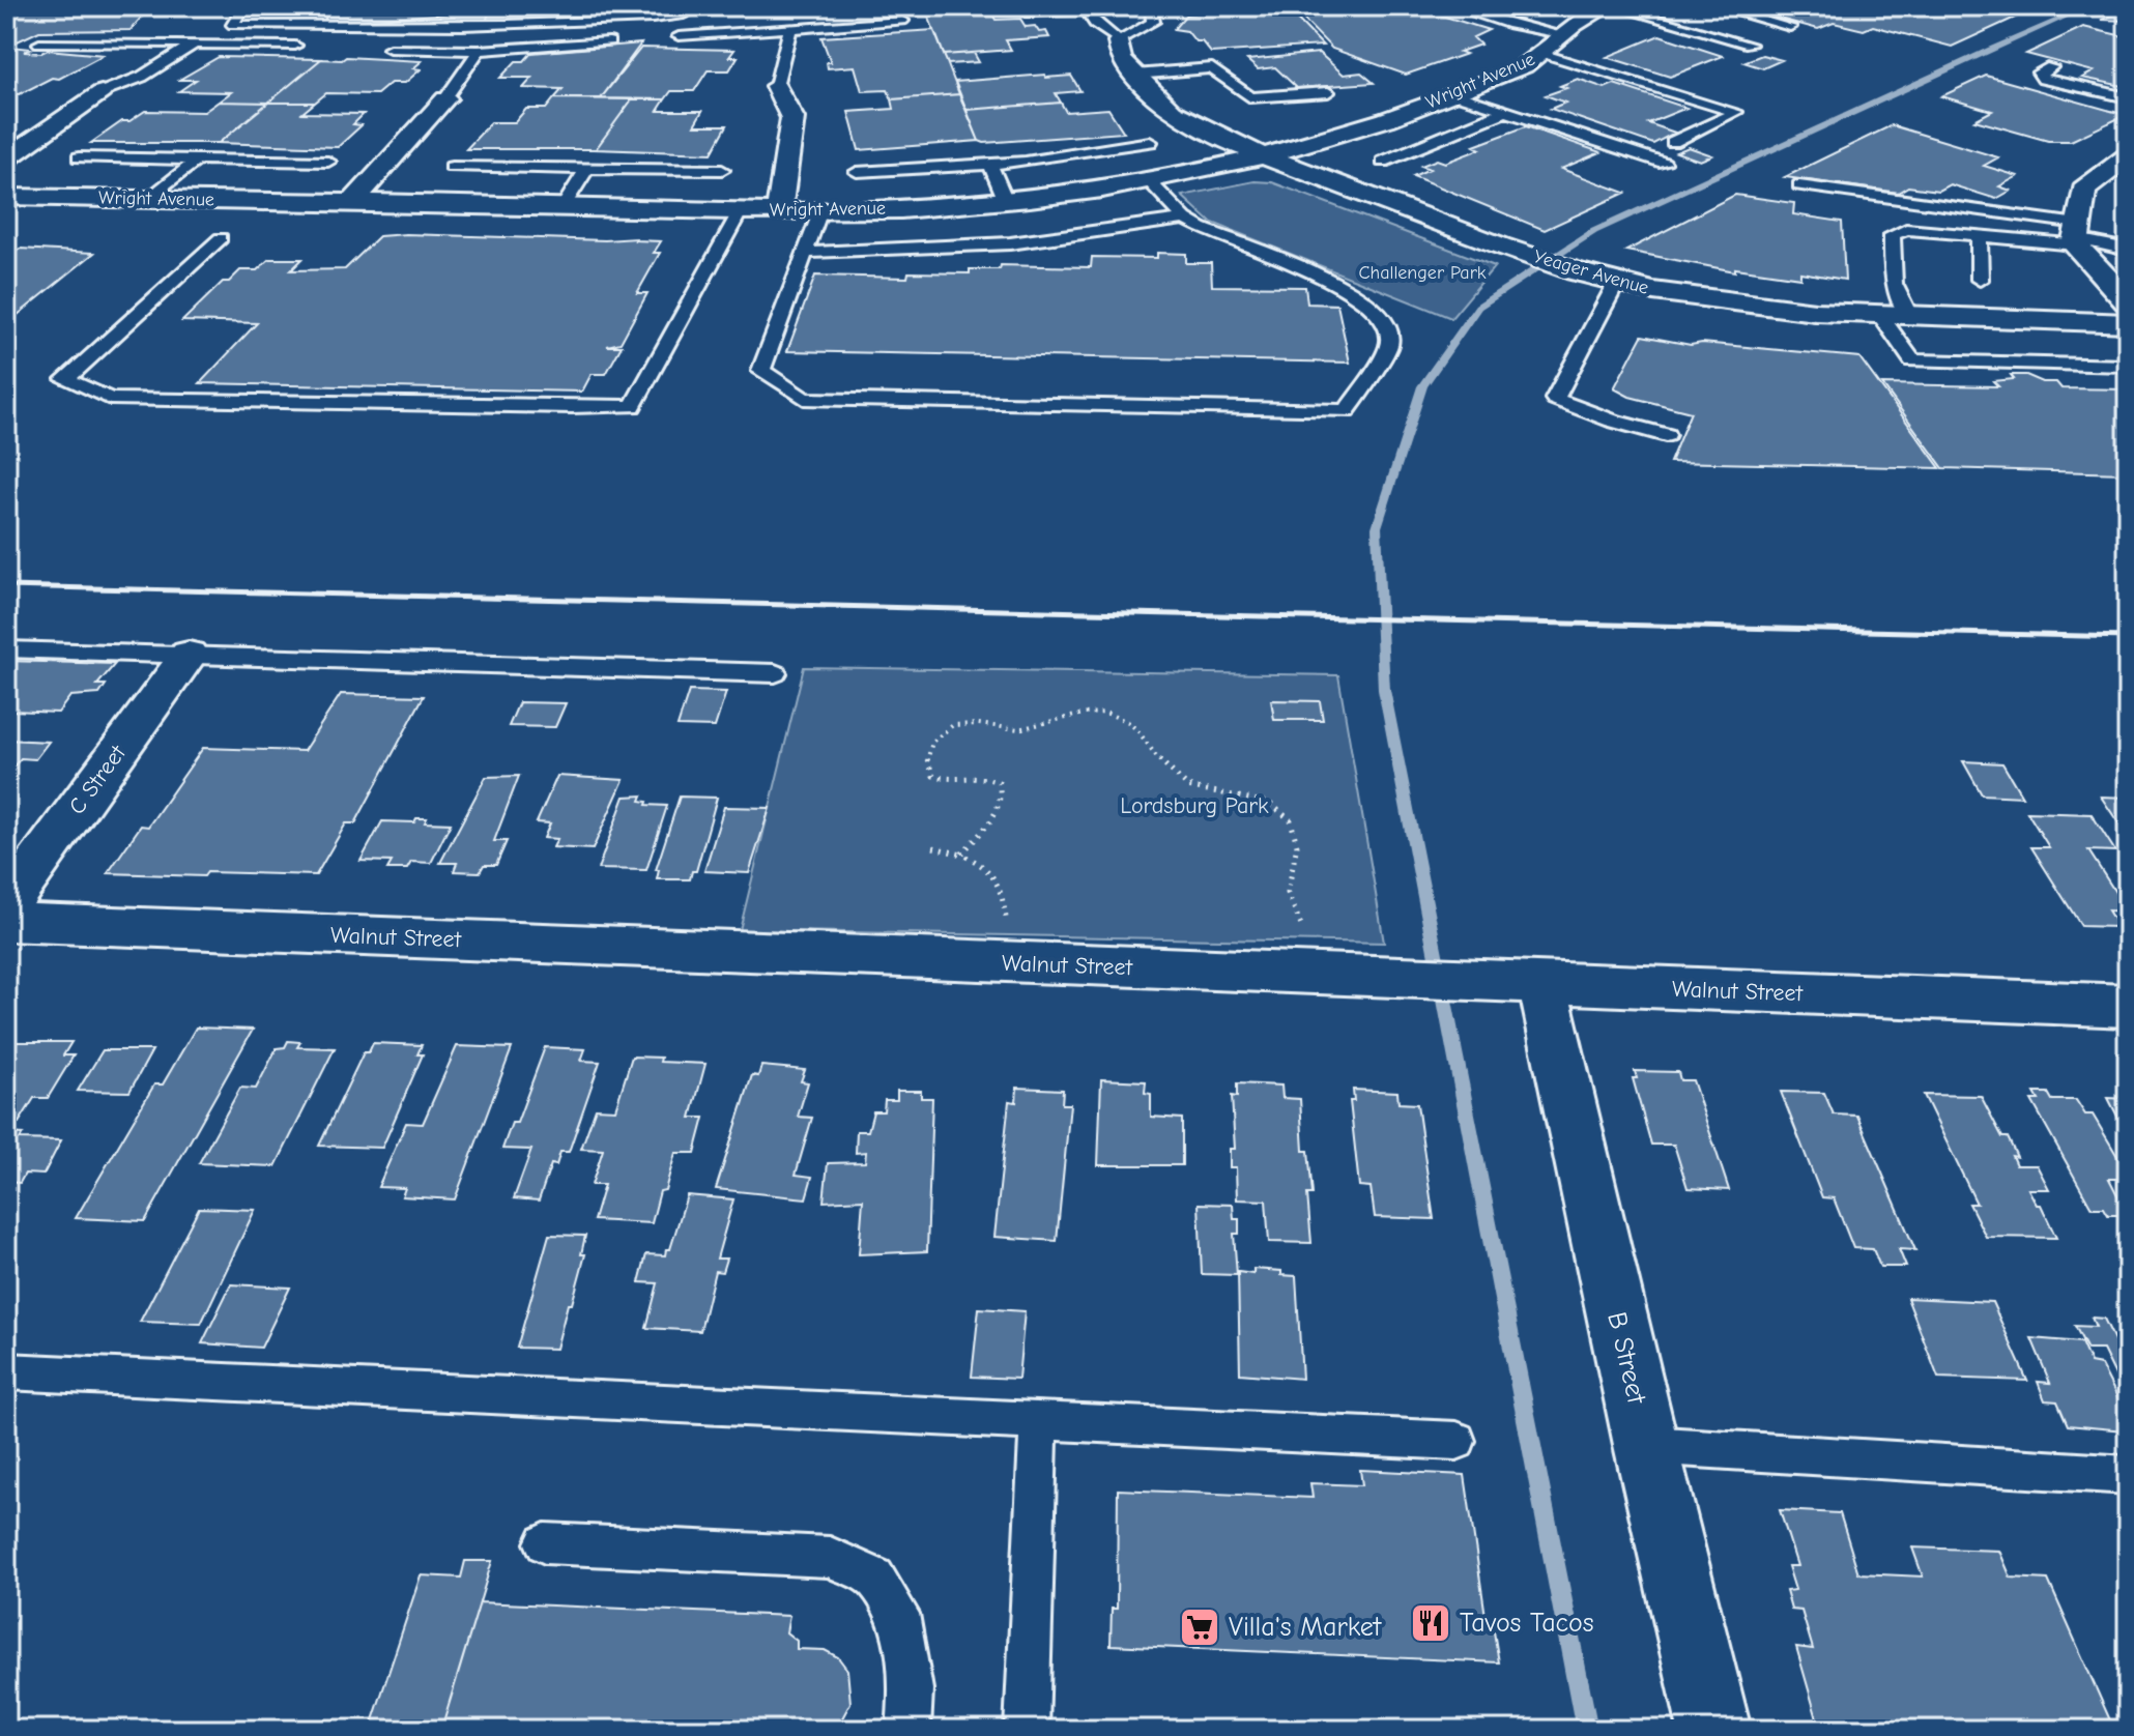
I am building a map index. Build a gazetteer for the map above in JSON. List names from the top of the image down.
{
  "streets": {
    "street": [
      "Wright Avenue",
      "Yeager Avenue",
      "C Street",
      "Walnut Street",
      "B Street"
    ]
  },
  "crossings": [
    ["Wright Avenue", "Yeager Avenue"],
    ["Walnut Street", "B Street"]
  ],
  "parks": ["Challenger Park", "Lordsburg Park"],
  "places": {
    "restaurant": ["Tavos Tacos"],
    "supermarket": ["Villa's Market"]
  }
}
